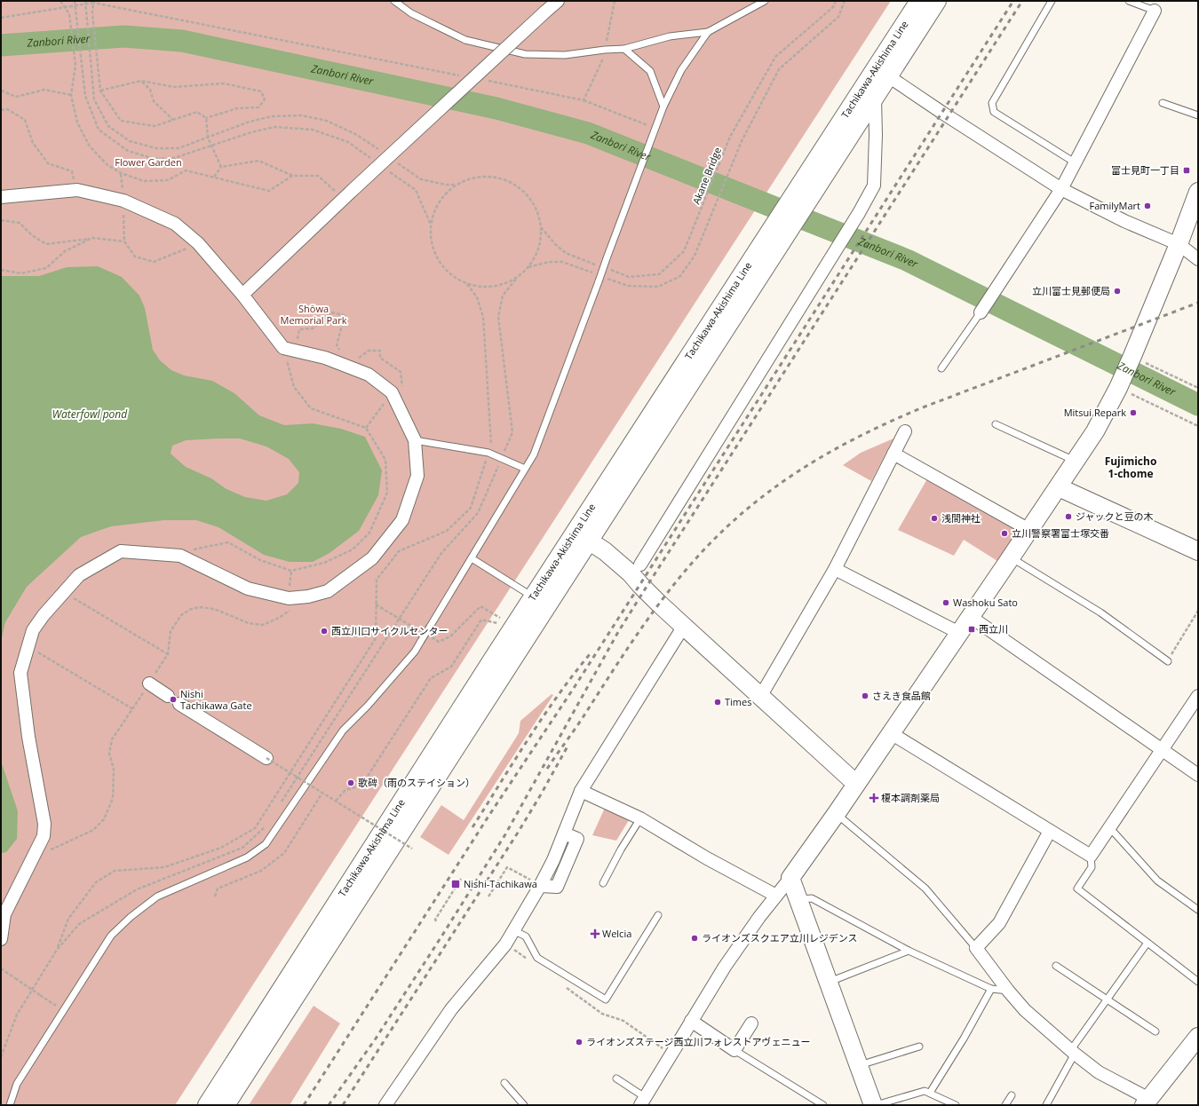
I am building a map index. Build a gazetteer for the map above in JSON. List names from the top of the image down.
{
  "streets": {
    "main road": ["Tachikawa-Akishima Line"],
    "path": ["Akane Bridge"]
  },
  "districts": ["Fujimicho 1-chome"],
  "water": ["Zanbori River", "Waterfowl pond"],
  "parks": ["Flower Garden", "Shōwa Memorial Park"],
  "places": {
    "transit": ["富士見町一丁目", "西立川", "Nishi-Tachikawa"],
    "other": [
      "FamilyMart",
      "立川富士見郵便局",
      "Mitsui Repark",
      "ジャックと豆の木",
      "浅間神社",
      "立川警察署富士塚交番",
      "Washoku Sato",
      "西立川口サイクルセンター",
      "さえき食品館",
      "Nishi Tachikawa Gate",
      "Times",
      "歌碑（雨のステイション）",
      "ライオンズスクエア立川レジデンス",
      "ライオンズステージ西立川フォレストアヴェニュー"
    ],
    "health": ["榎本調剤薬局", "Welcia"]
  }
}
